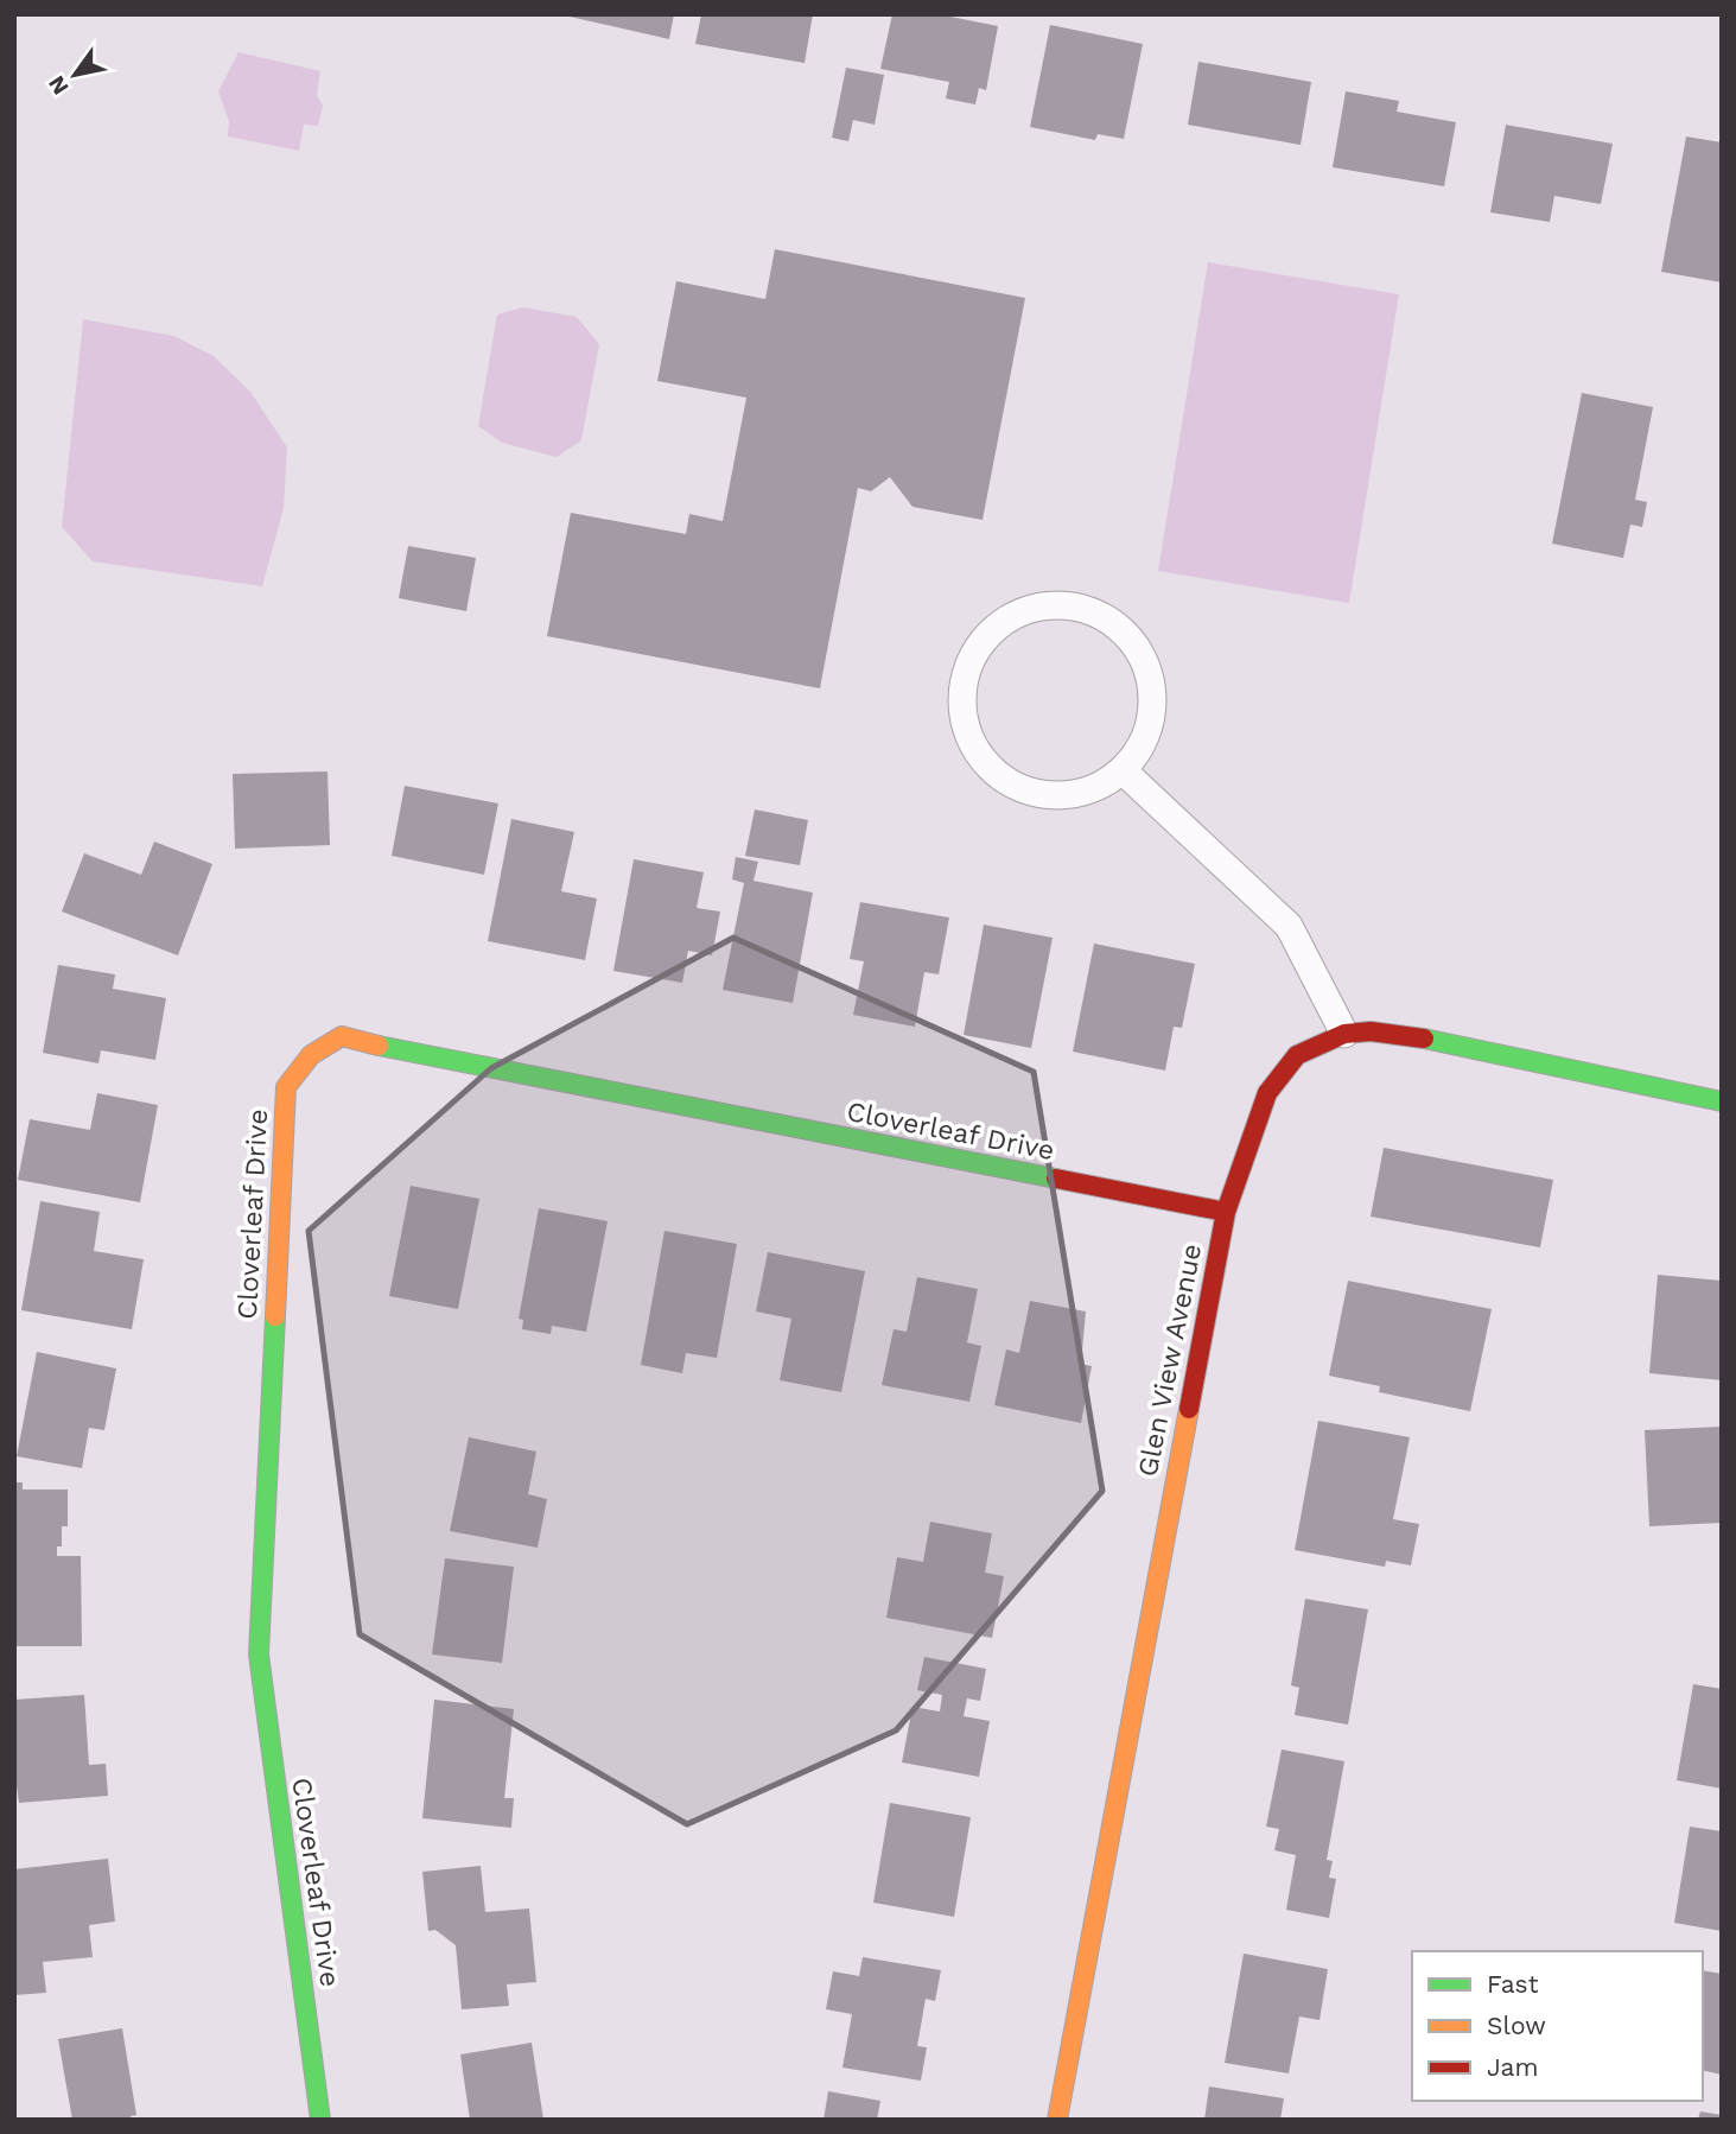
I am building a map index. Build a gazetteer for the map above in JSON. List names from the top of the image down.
{
  "streets": {
    "street": ["Cloverleaf Drive", "Glen View Avenue"]
  },
  "crossings": [
    ["Cloverleaf Drive", "Glen View Avenue"]
  ],
  "legend": ["Fast", "Slow", "Jam"],
  "north": "bottom left"
}
